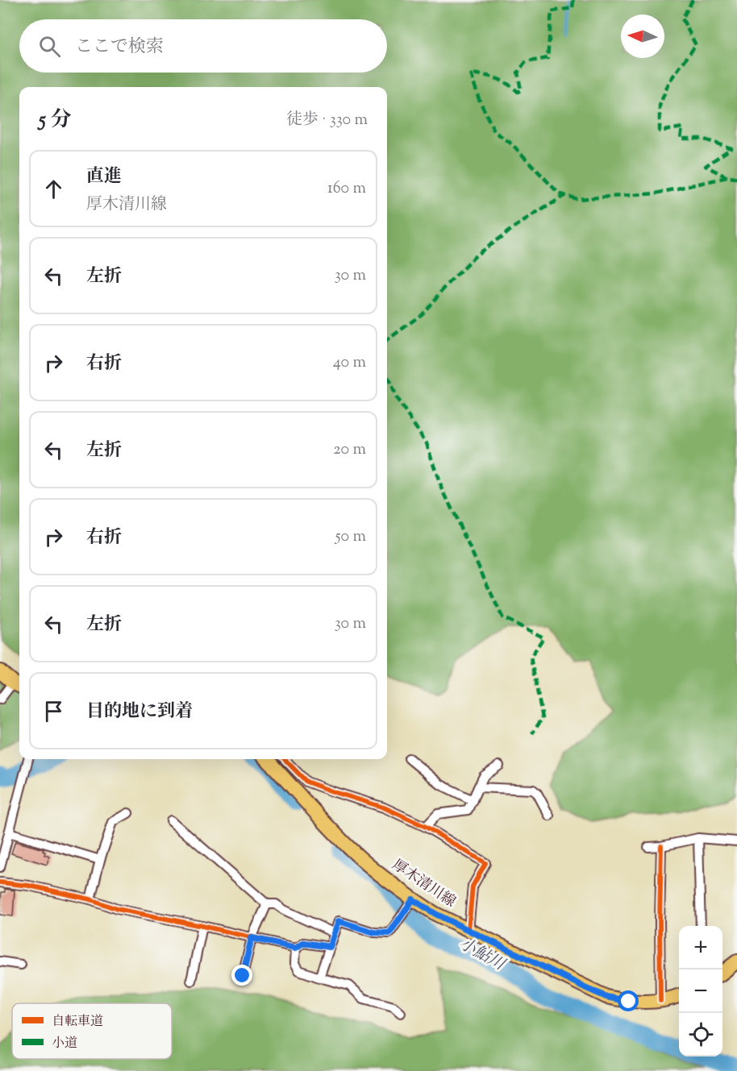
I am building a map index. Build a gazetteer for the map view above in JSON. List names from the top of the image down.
{
  "streets": {
    "main road": ["厚木清川線"]
  },
  "water": ["小鮎川"],
  "legend": ["自転車道", "小道"],
  "north": "left",
  "page": {
    "search": "ここで検索",
    "heading": ["5 分", "徒歩 · 330 m"],
    "list": [
      ["直進", "厚木清川線", "160 m"],
      ["左折", "30 m"],
      ["右折", "40 m"],
      ["左折", "20 m"],
      ["右折", "50 m"],
      ["左折", "30 m"],
      "目的地に到着"
    ],
    "map_buttons": ["+", "−"]
  }
}
